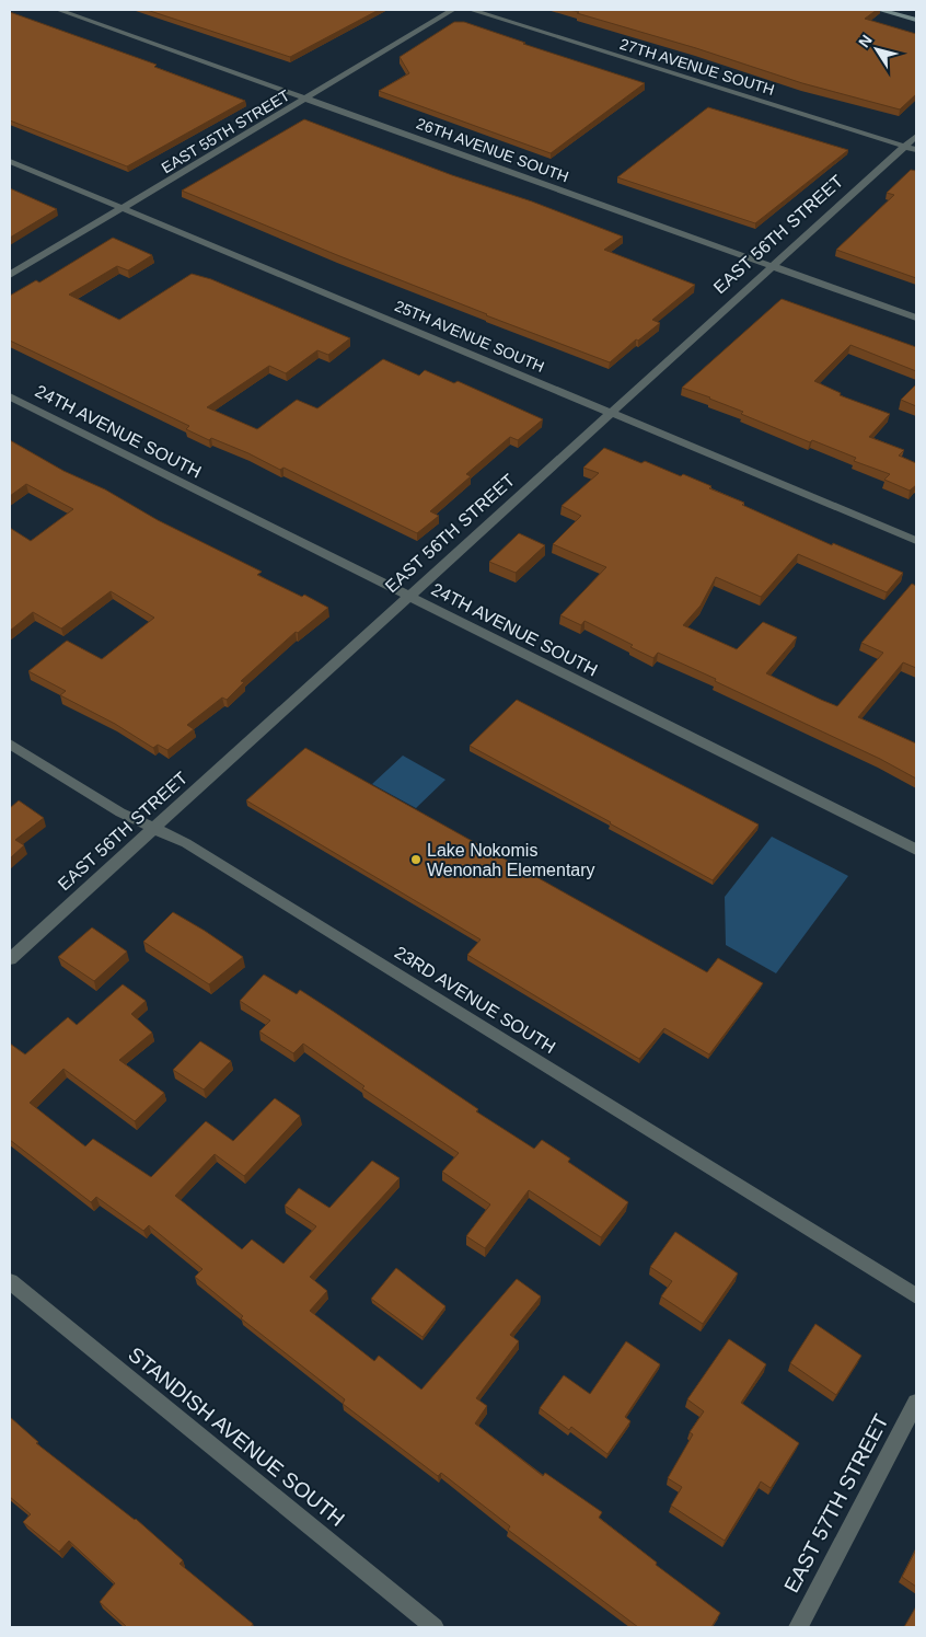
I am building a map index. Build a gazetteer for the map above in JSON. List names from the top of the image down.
{
  "streets": {
    "street": [
      "27TH AVENUE SOUTH",
      "EAST 55TH STREET",
      "26TH AVENUE SOUTH",
      "EAST 56TH STREET",
      "25TH AVENUE SOUTH",
      "24TH AVENUE SOUTH",
      "23RD AVENUE SOUTH",
      "STANDISH AVENUE SOUTH",
      "EAST 57TH STREET"
    ]
  },
  "crossings": [
    ["27TH AVENUE SOUTH", "EAST 56TH STREET"],
    ["EAST 55TH STREET", "26TH AVENUE SOUTH"],
    ["EAST 55TH STREET", "25TH AVENUE SOUTH"],
    ["26TH AVENUE SOUTH", "EAST 56TH STREET"],
    ["EAST 56TH STREET", "25TH AVENUE SOUTH"],
    ["EAST 56TH STREET", "24TH AVENUE SOUTH"],
    ["EAST 56TH STREET", "23RD AVENUE SOUTH"]
  ],
  "places": ["Lake Nokomis Wenonah Elementary"],
  "north": "top left"
}
